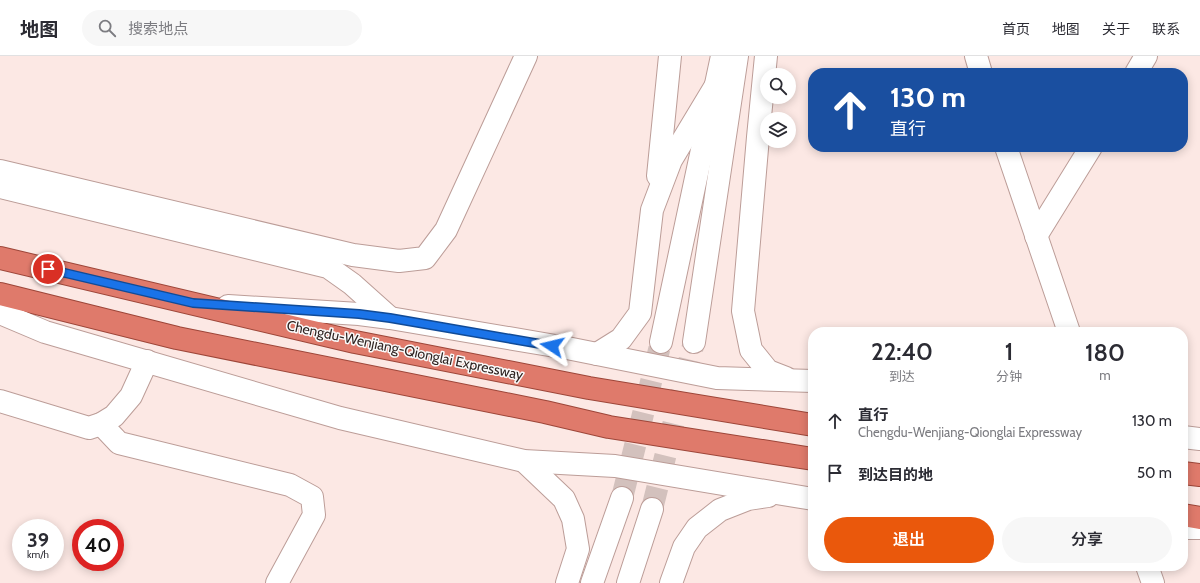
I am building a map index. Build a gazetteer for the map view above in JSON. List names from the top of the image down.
{
  "streets": {
    "highway": ["Chengdu-Wenjiang-Qionglai Expressway"]
  },
  "page": {
    "header": "地图",
    "search": "搜索地点",
    "nav": [
      "首页",
      "地图",
      "关于",
      "联系"
    ],
    "turn": ["130 m", "直行"],
    "eta": [
      "22:40",
      "到达",
      "1",
      "分钟",
      "180",
      "m"
    ],
    "list": [
      {
        "name": "直行",
        "note": "Chengdu-Wenjiang-Qionglai Expressway",
        "value": "130 m"
      },
      {
        "name": "到达目的地",
        "value": "50 m"
      }
    ],
    "buttons": ["退出", "分享"],
    "speed": "39 km/h",
    "limit": "40"
  }
}
